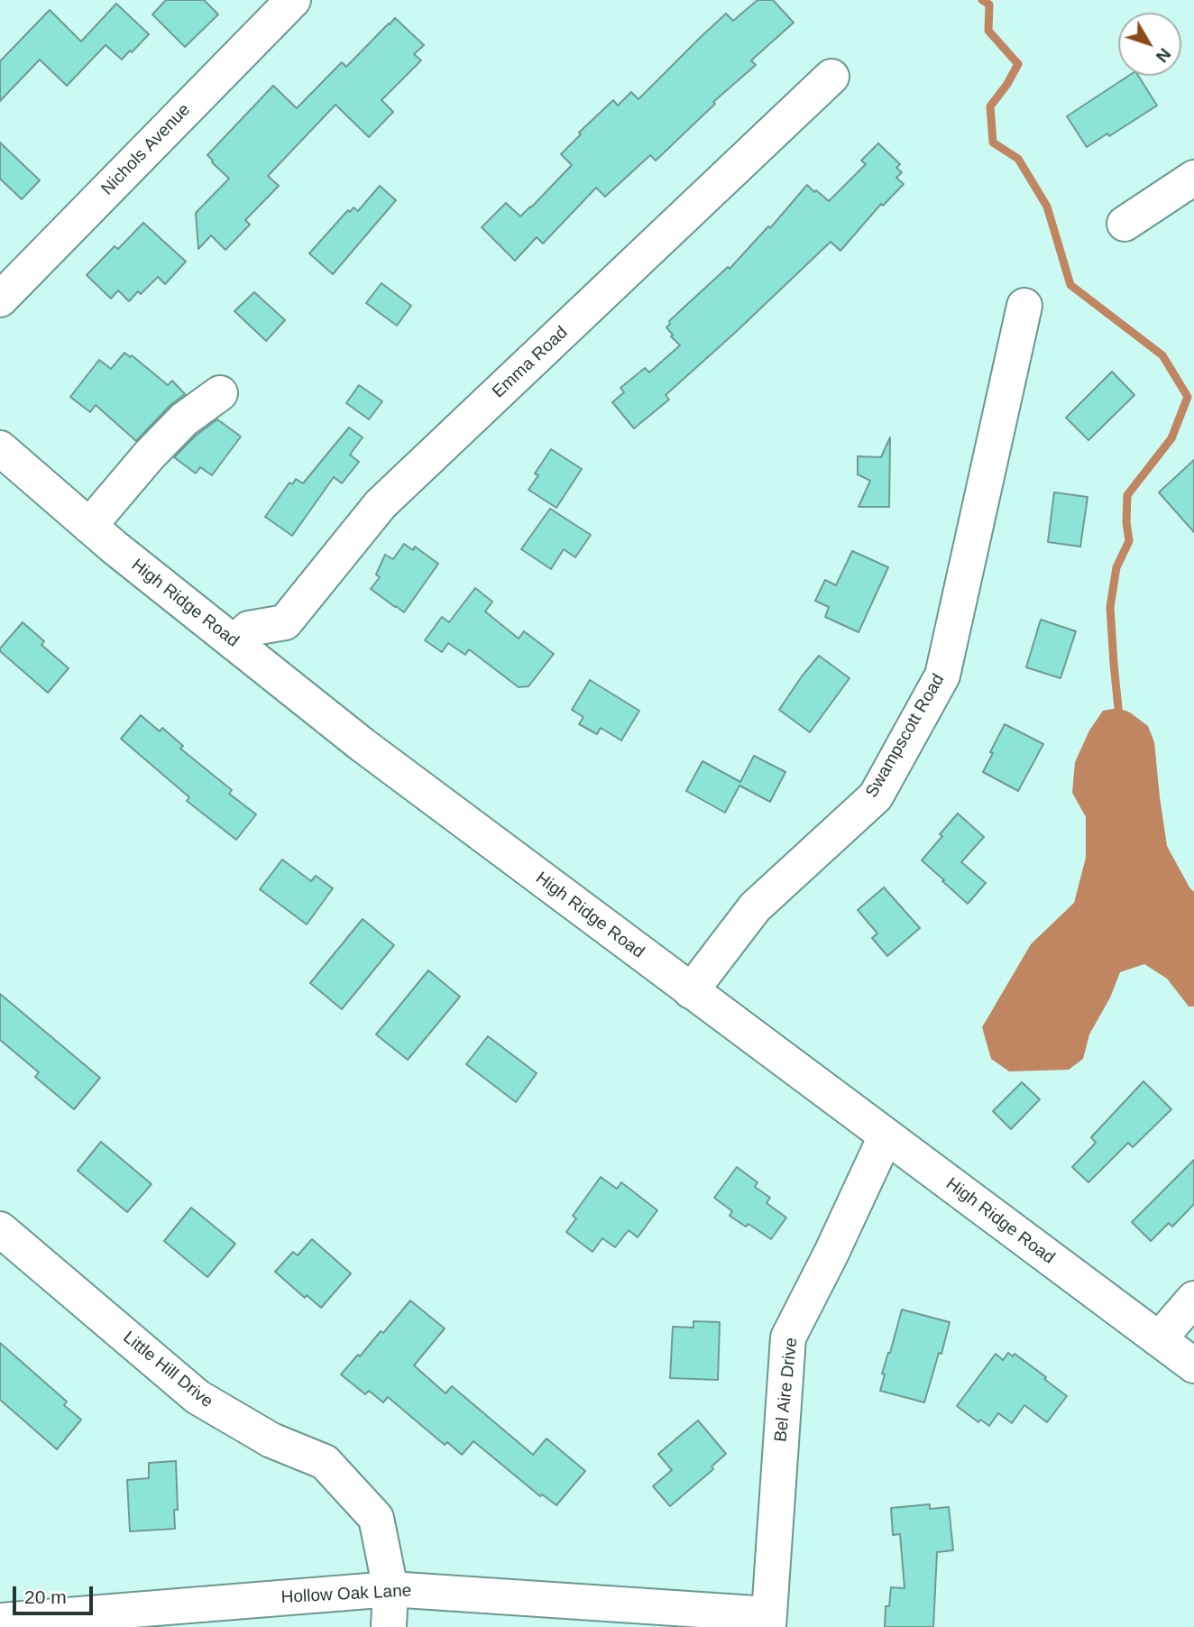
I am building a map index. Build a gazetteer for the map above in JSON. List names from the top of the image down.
{
  "streets": {
    "street": [
      "Nichols Avenue",
      "Emma Road",
      "High Ridge Road",
      "Swampscott Road",
      "Little Hill Drive",
      "Bel Aire Drive",
      "Hollow Oak Lane"
    ]
  },
  "crossings": [
    ["Emma Road", "High Ridge Road"],
    ["High Ridge Road", "Swampscott Road"],
    ["High Ridge Road", "Bel Aire Drive"],
    ["Little Hill Drive", "Hollow Oak Lane"],
    ["Bel Aire Drive", "Hollow Oak Lane"]
  ],
  "scale_bar": "20 m",
  "north": "bottom right"
}
